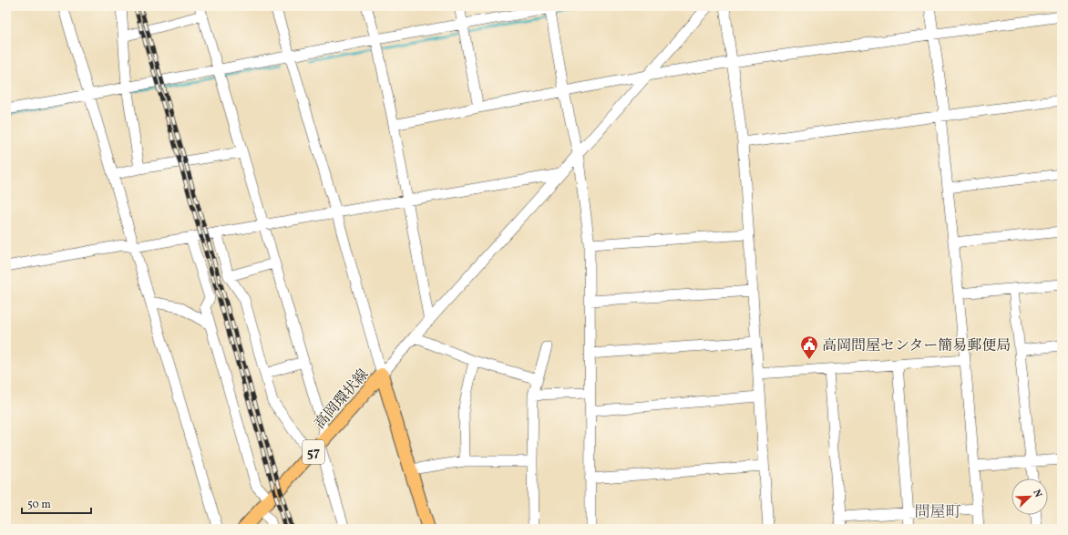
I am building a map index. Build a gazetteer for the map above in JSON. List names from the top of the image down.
{
  "streets": {
    "main road": ["高岡環状線", "57"]
  },
  "districts": ["問屋町"],
  "places": {
    "public building": ["高岡問屋センター簡易郵便局"]
  },
  "scale_bar": "50 m",
  "north": "top right"
}
